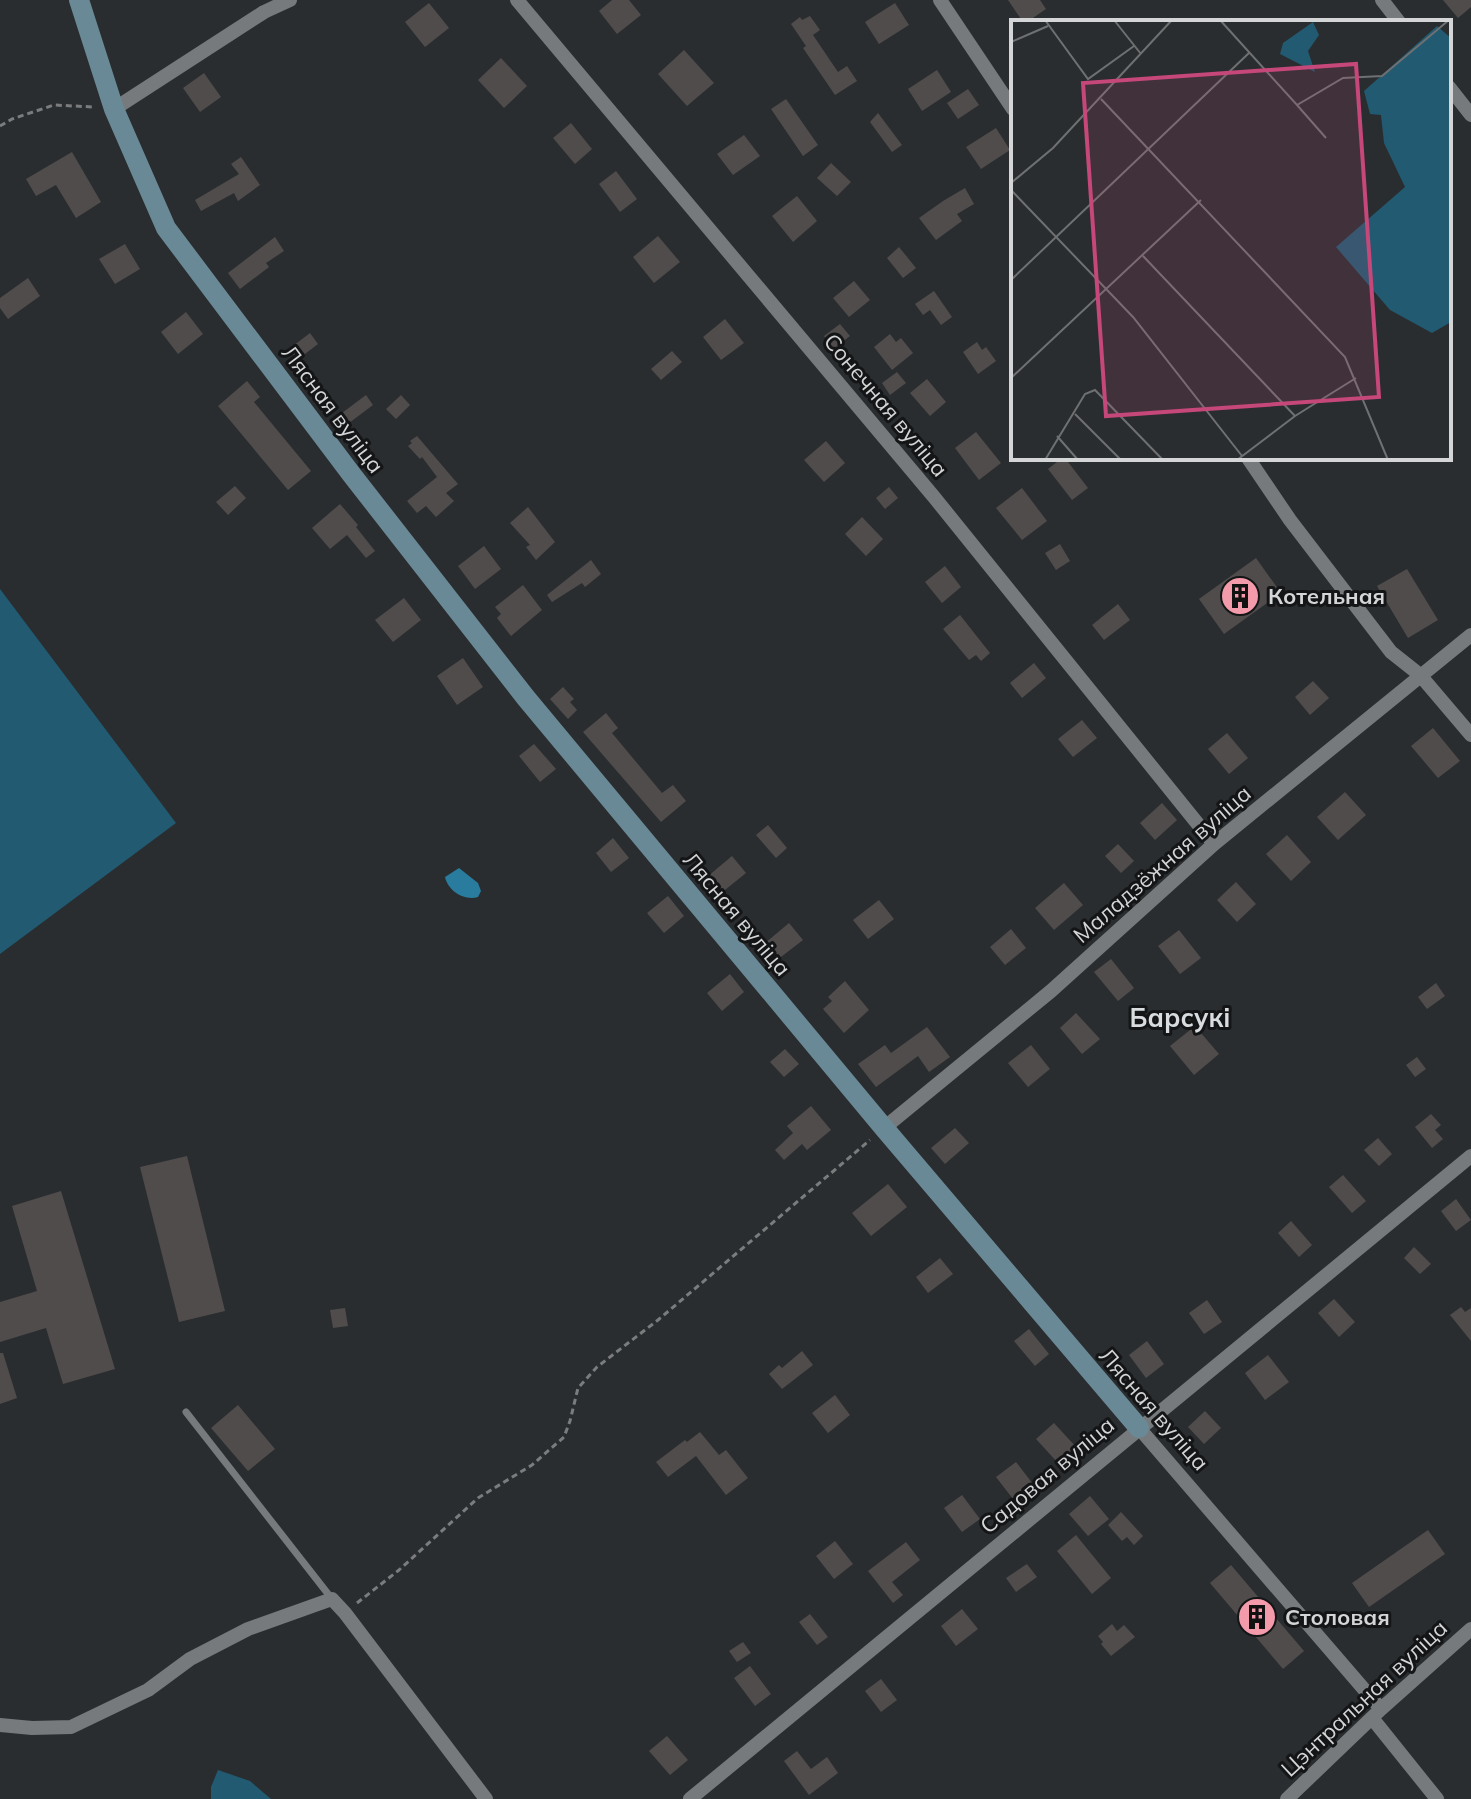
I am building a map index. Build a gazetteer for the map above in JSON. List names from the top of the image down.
{
  "streets": {
    "street": [
      "Сонечная вуліца",
      "Лясная вуліца",
      "Маладзёжная вуліца",
      "Садовая вуліца",
      "Цэнтральная вуліца"
    ]
  },
  "crossings": [
    ["Сонечная вуліца", "Маладзёжная вуліца"],
    ["Лясная вуліца", "Маладзёжная вуліца"],
    ["Лясная вуліца", "Садовая вуліца"],
    ["Лясная вуліца", "Цэнтральная вуліца"]
  ],
  "districts": ["Барсукі"],
  "places": {
    "building": ["Котельная", "Столовая"]
  }
}
